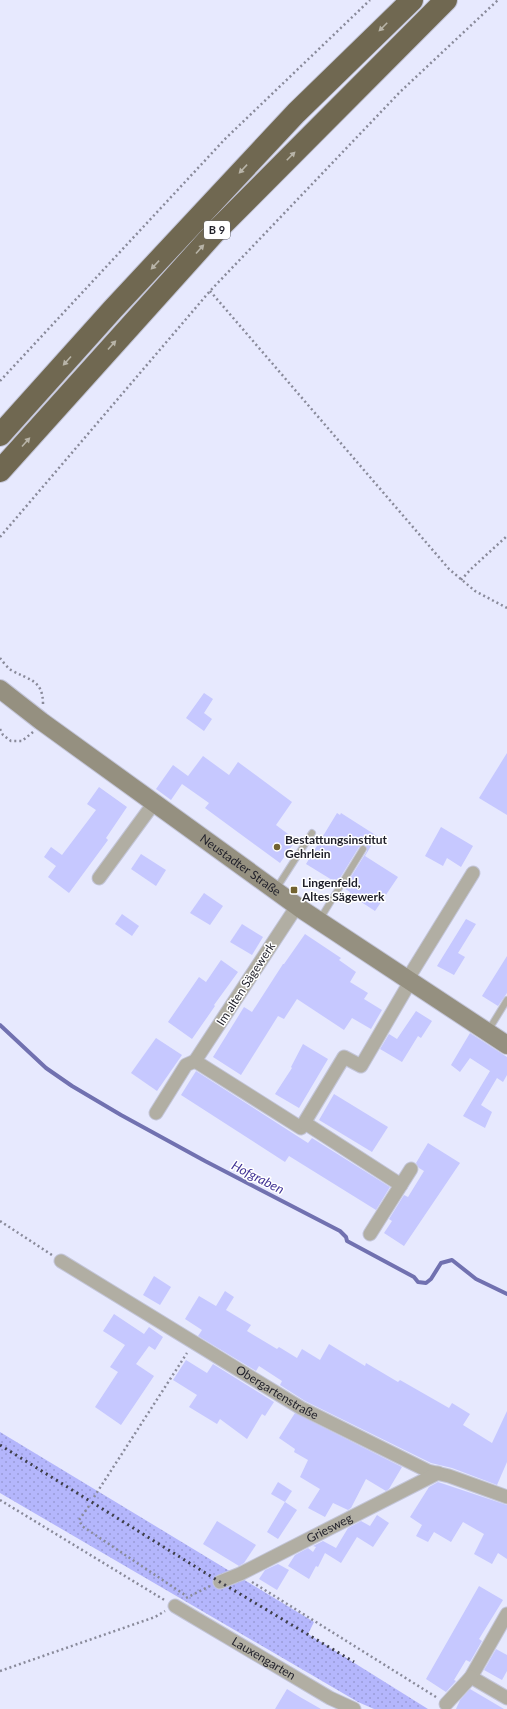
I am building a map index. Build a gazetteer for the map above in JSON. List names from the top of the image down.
{
  "streets": {
    "highway": ["B 9"],
    "main road": ["Neustadter Straße"],
    "street": [
      "Im alten Sägewerk",
      "Obergartenstraße",
      "Griesweg",
      "Lauxengarten"
    ]
  },
  "crossings": [
    ["Neustadter Straße", "Im alten Sägewerk"],
    ["Obergartenstraße", "Griesweg"]
  ],
  "water": ["Hofgraben"],
  "places": {
    "other": ["Bestattungsinstitut Gehrlein"],
    "transit": ["Lingenfeld, Altes Sägewerk"]
  }
}
